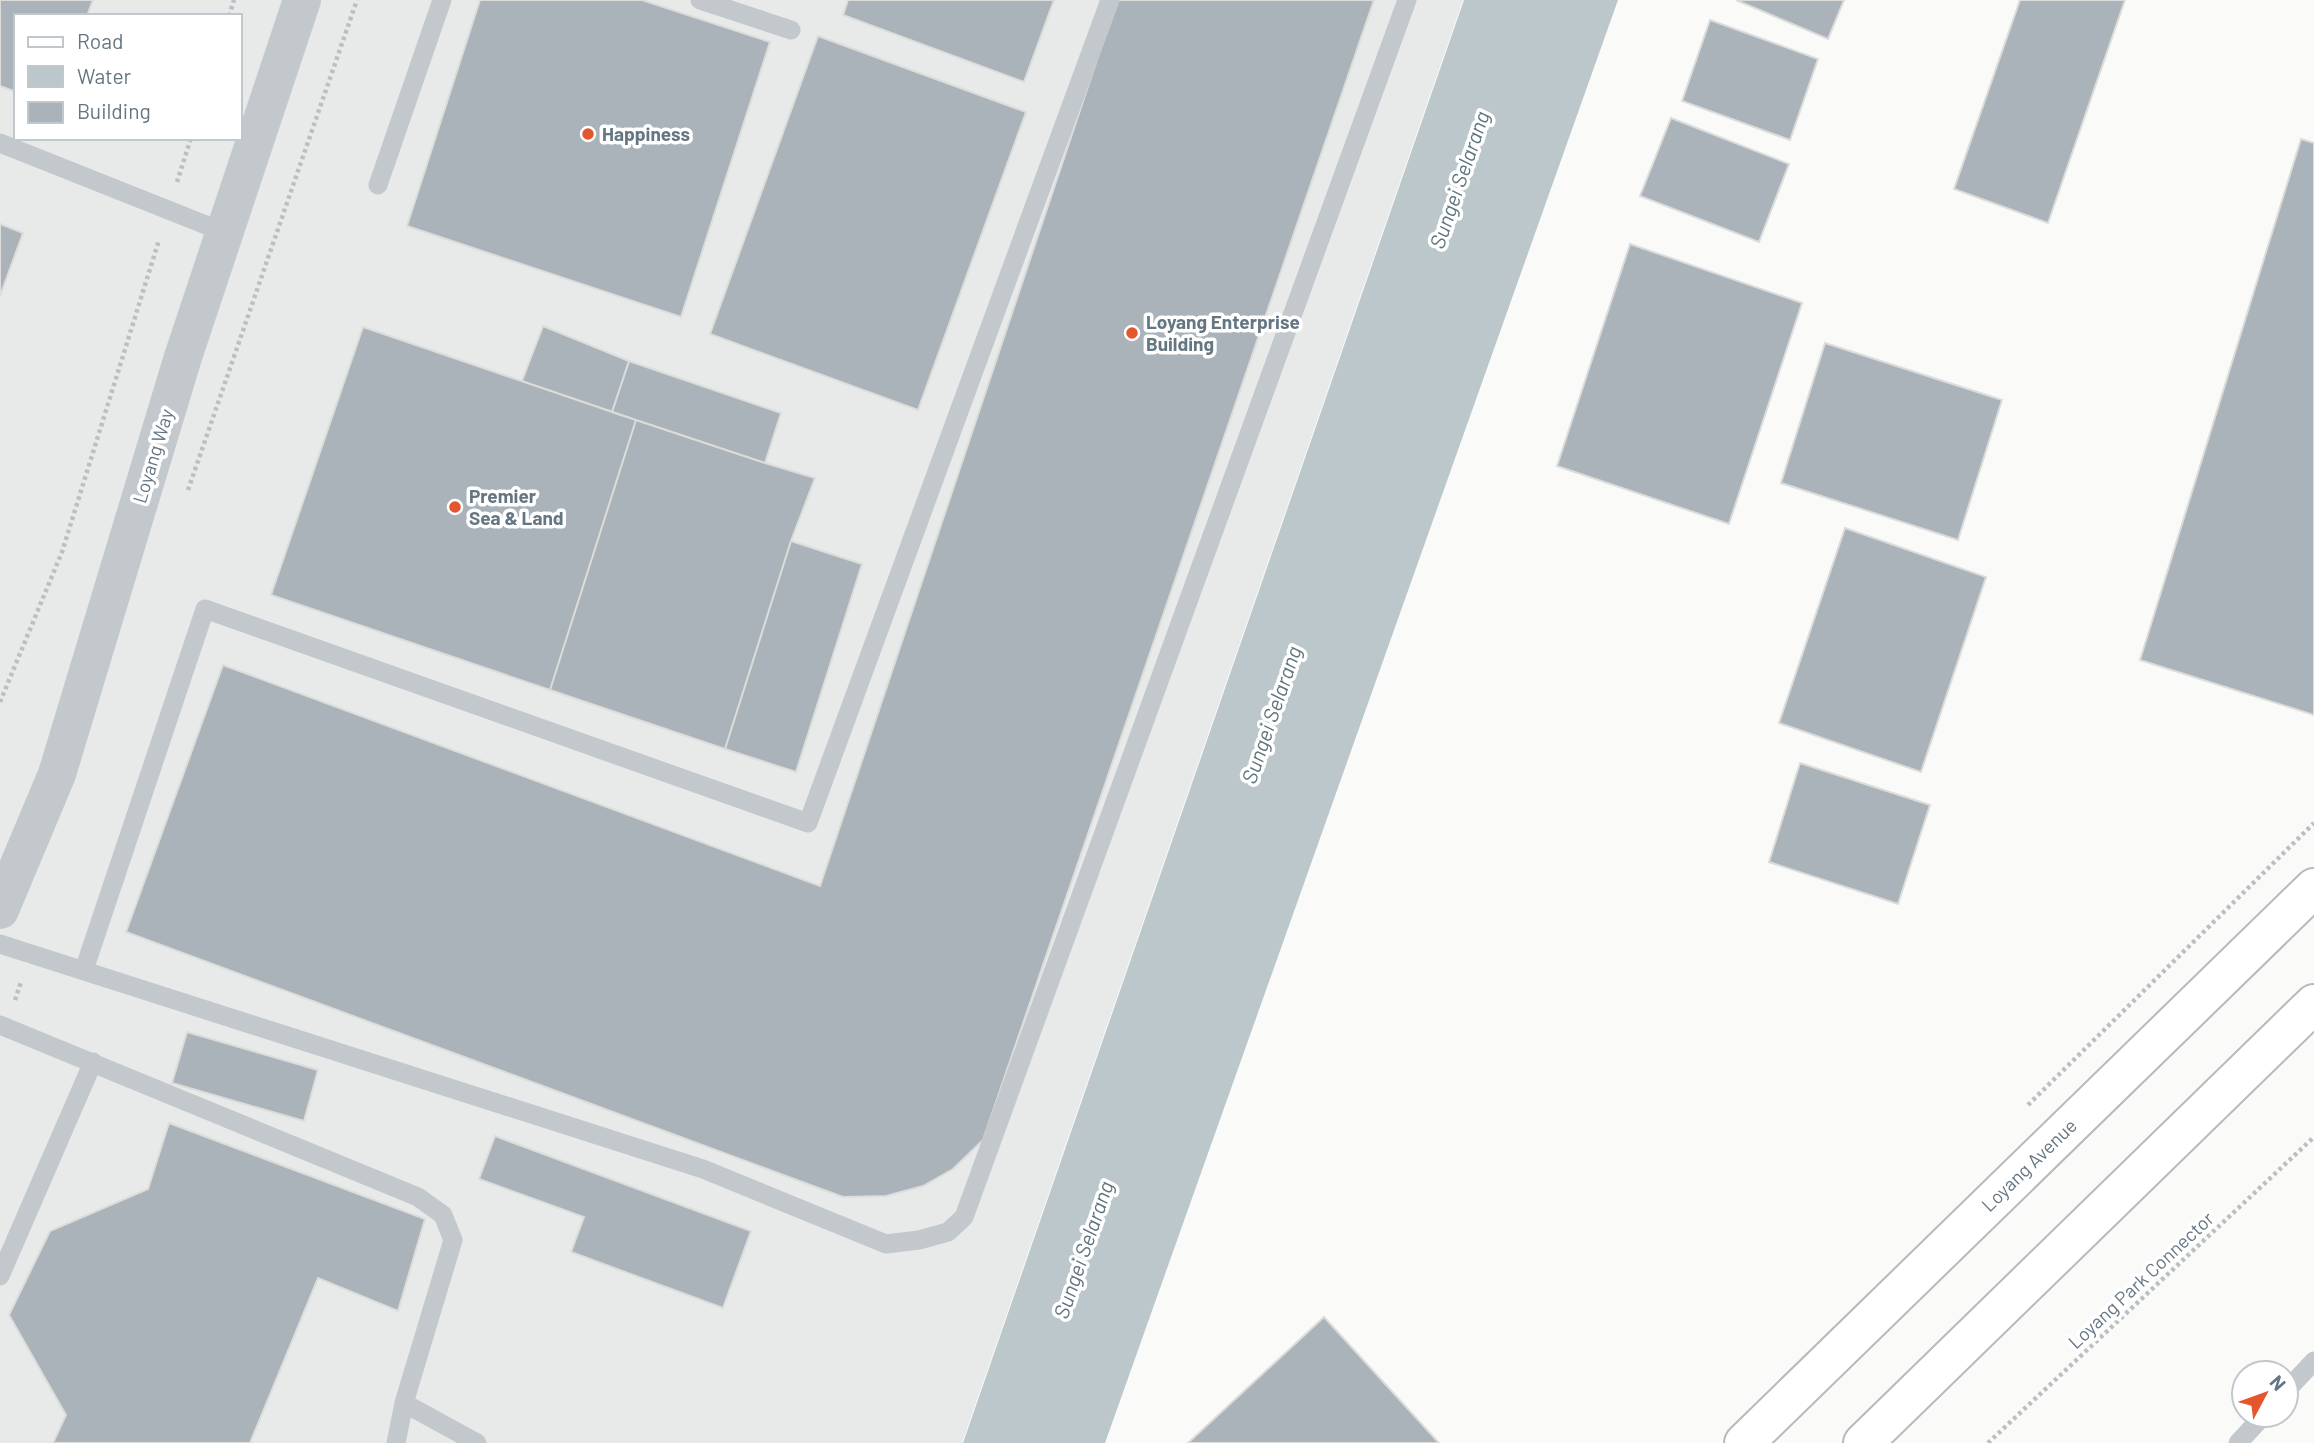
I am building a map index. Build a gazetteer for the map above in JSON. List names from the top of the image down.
{
  "streets": {
    "main road": ["Loyang Avenue"],
    "street": ["Loyang Way"],
    "path": ["Loyang Park Connector"]
  },
  "water": ["Sungei Selarang"],
  "places": ["Happiness", "Loyang Enterprise Building", "Premier Sea & Land"],
  "legend": ["Road", "Water", "Building"],
  "north": "top right"
}
